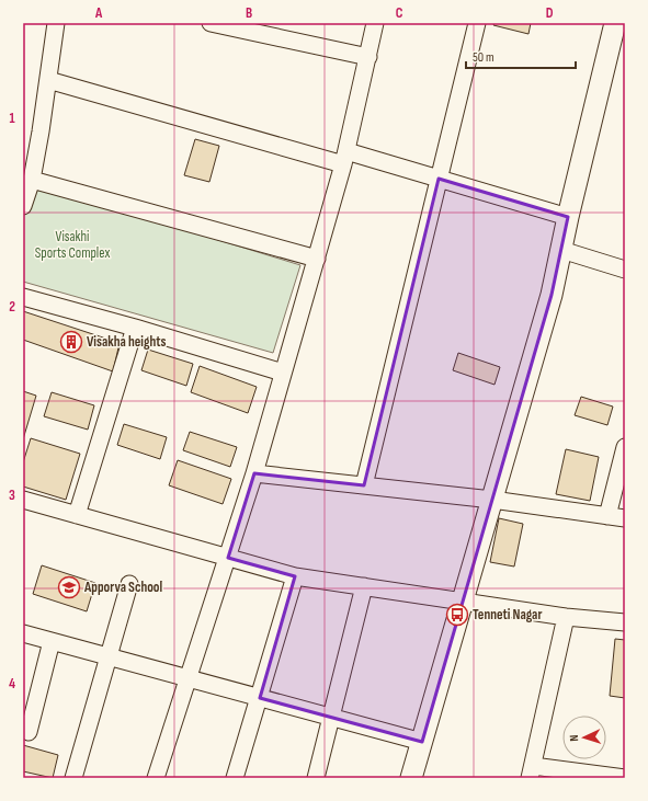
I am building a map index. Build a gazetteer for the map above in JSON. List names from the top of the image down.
{
  "parks": ["Visakhi Sports Complex"],
  "places": {
    "building": ["Visakha heights"],
    "school or university": ["Apporva School"],
    "bus stop": ["Tenneti Nagar"]
  },
  "scale_bar": "50 m",
  "north": "left",
  "grid": {
    "columns": [
      "A",
      "B",
      "C",
      "D"
    ],
    "rows": [
      "1",
      "2",
      "3",
      "4"
    ]
  }
}
